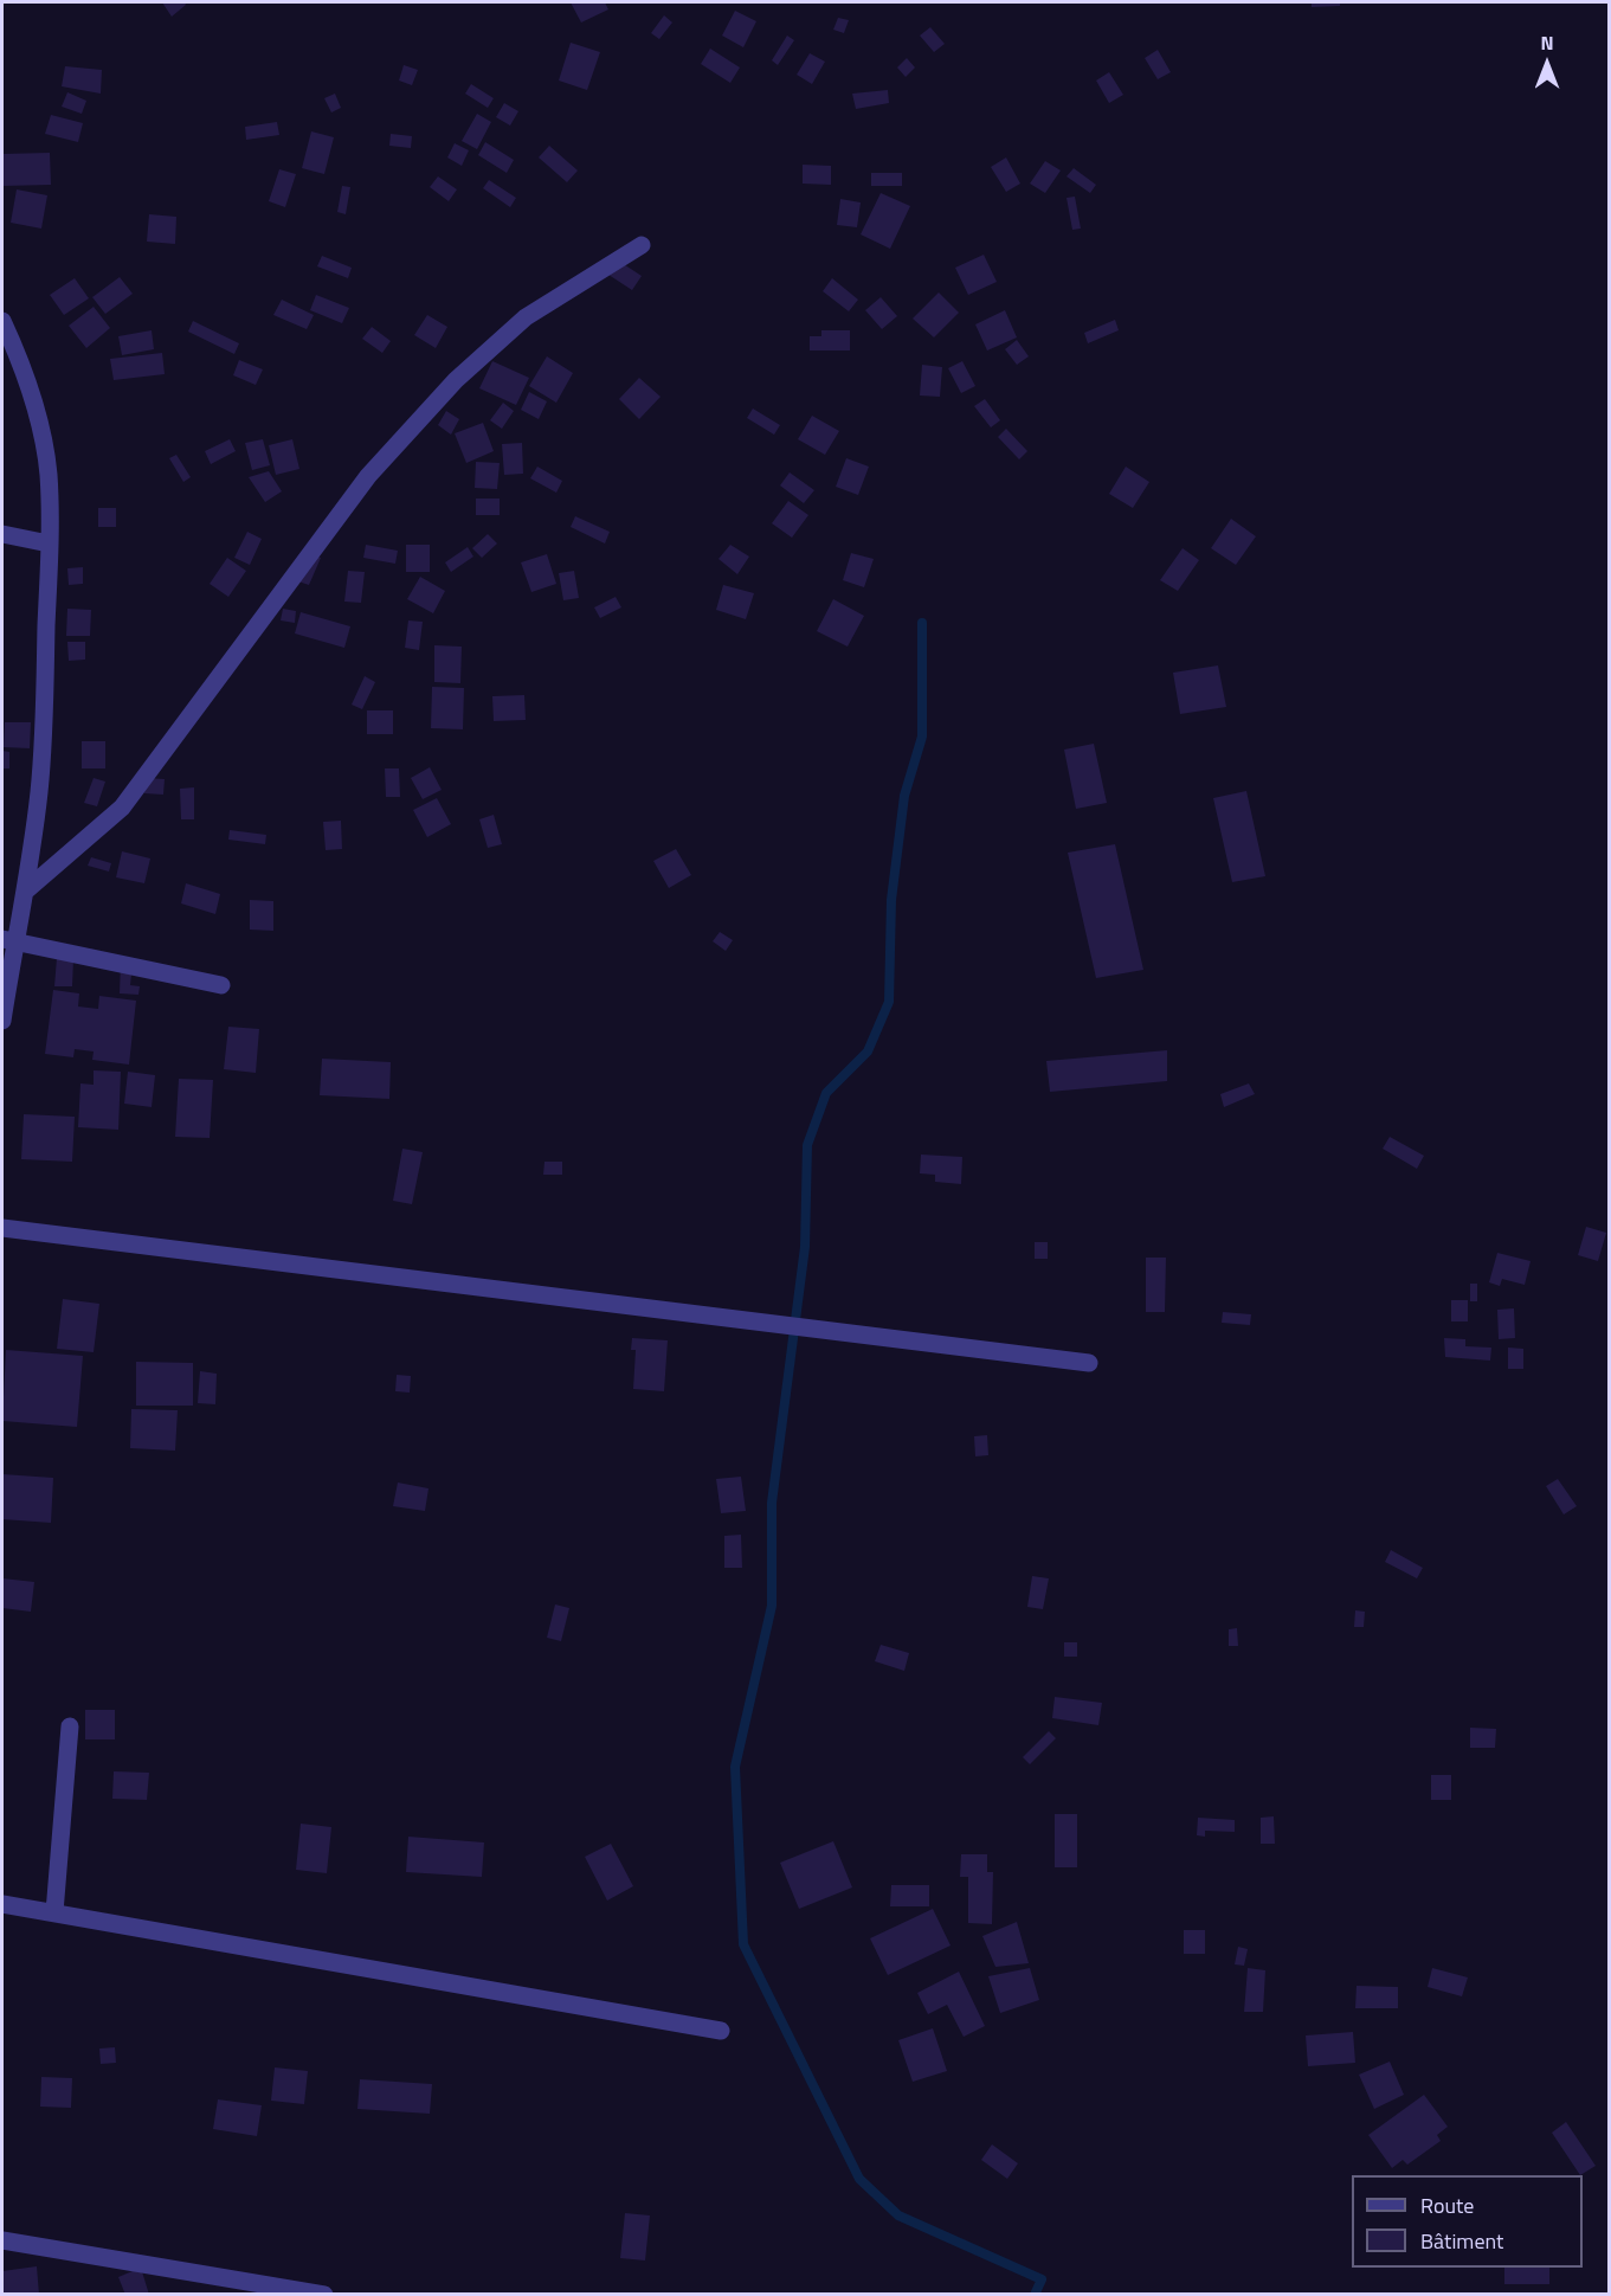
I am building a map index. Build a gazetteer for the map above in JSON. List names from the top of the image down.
{
  "legend": ["Route", "Bâtiment"],
  "north": "top"
}
